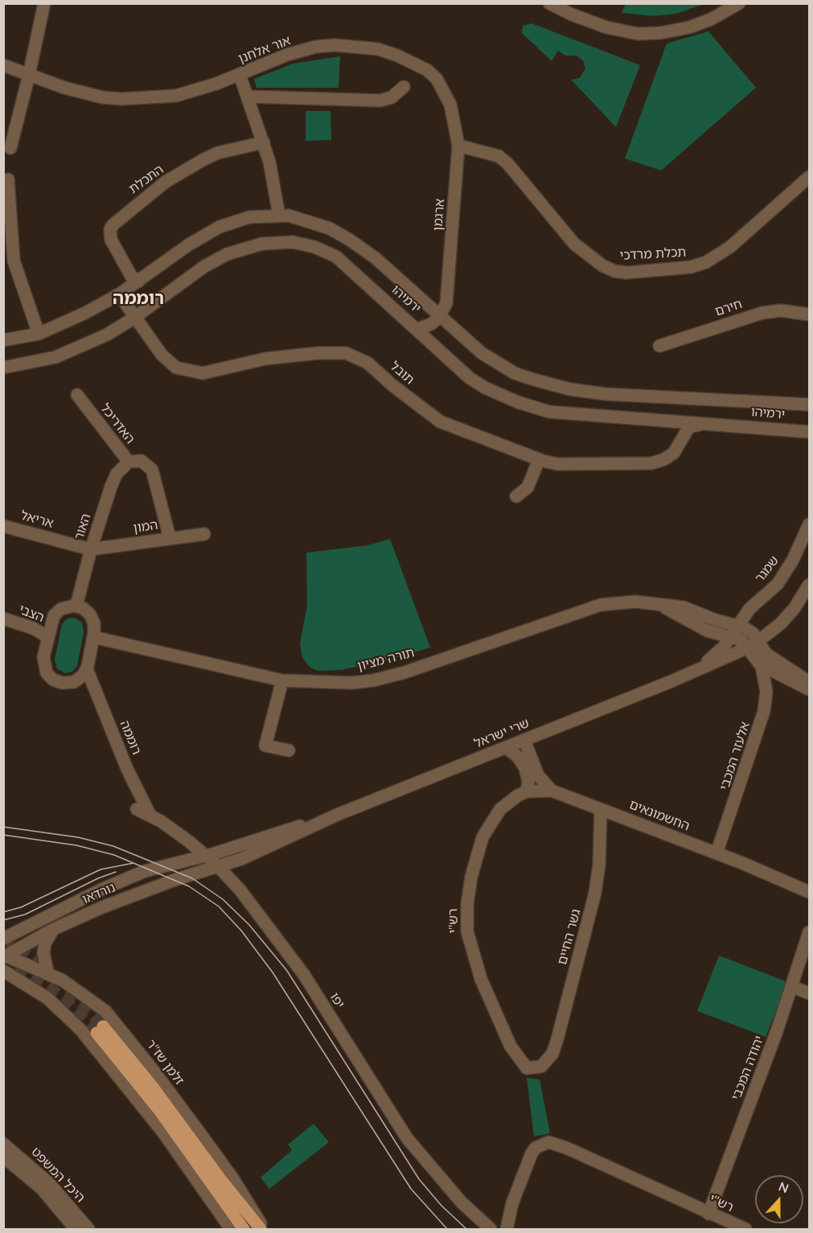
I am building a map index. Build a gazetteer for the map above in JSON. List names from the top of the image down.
{
  "streets": {
    "main road": ["זלמן שז\"ר"],
    "street": [
      "אור אלחנן",
      "התכלת",
      "ארגמן",
      "תכלת מרדכי",
      "ירמיהו",
      "חירם",
      "תובל",
      "האדריכל",
      "אריאל",
      "האור",
      "המון",
      "שמגר",
      "הצבי",
      "תורה מציון",
      "שרי ישראל",
      "רוממה",
      "אלעזר המכבי",
      "החשמונאים",
      "נורדאו",
      "רש\"י",
      "גשר החיים",
      "יפו",
      "יהודה המכבי",
      "היכל המשפט"
    ]
  },
  "crossings": [
    ["אור אלחנן", "ארגמן"],
    ["אור אלחנן", "תכלת מרדכי"],
    ["התכלת", "ירמיהו"],
    ["ארגמן", "תכלת מרדכי"],
    ["ארגמן", "ירמיהו"],
    ["ירמיהו", "תובל"],
    ["האדריכל", "האור"],
    ["האדריכל", "המון"],
    ["אריאל", "האור"],
    ["אריאל", "המון"],
    ["האור", "המון"],
    ["האור", "הצבי"],
    ["האור", "תורה מציון"],
    ["האור", "רוממה"],
    ["שמגר", "תורה מציון"],
    ["שמגר", "שרי ישראל"],
    ["הצבי", "תורה מציון"],
    ["הצבי", "רוממה"],
    ["תורה מציון", "שרי ישראל"],
    ["תורה מציון", "רוממה"],
    ["שרי ישראל", "נורדאו"],
    ["שרי ישראל", "יפו"],
    ["רוממה", "יפו"],
    ["אלעזר המכבי", "החשמונאים"],
    ["החשמונאים", "גשר החיים"],
    ["נורדאו", "יפו"],
    ["נורדאו", "זלמן שז\"ר"],
    ["רש\"י", "גשר החיים"],
    ["רש\"י", "יהודה המכבי"]
  ],
  "districts": ["רוממה"],
  "north": "top"
}
